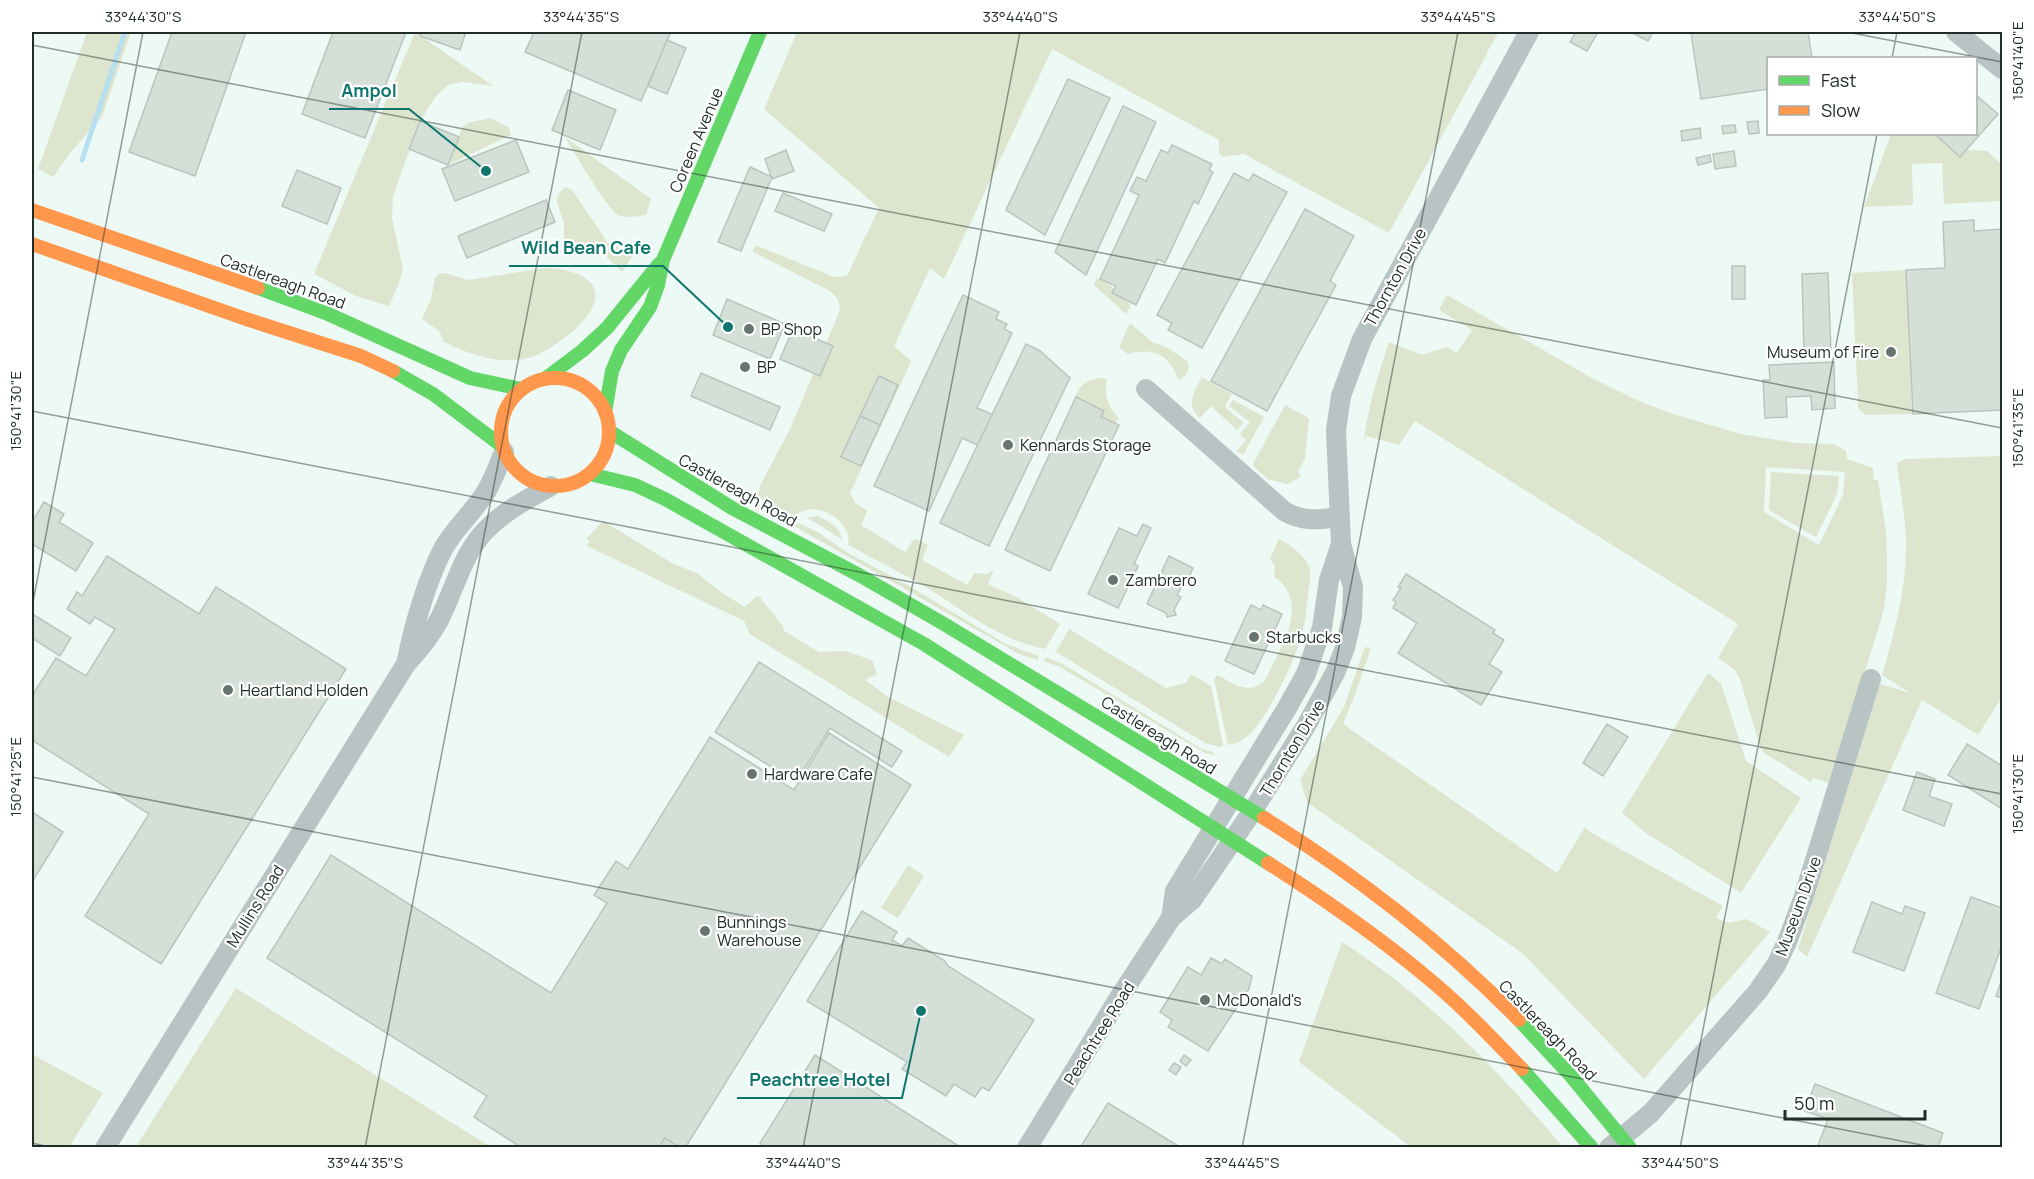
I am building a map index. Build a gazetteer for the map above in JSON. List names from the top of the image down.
{
  "streets": {
    "main road": ["Coreen Avenue", "Castlereagh Road"],
    "street": [
      "Thornton Drive",
      "Mullins Road",
      "Museum Drive",
      "Peachtree Road"
    ]
  },
  "crossings": [
    ["Coreen Avenue", "Castlereagh Road"],
    ["Coreen Avenue", "Mullins Road"],
    ["Thornton Drive", "Castlereagh Road"],
    ["Thornton Drive", "Peachtree Road"],
    ["Castlereagh Road", "Mullins Road"],
    ["Castlereagh Road", "Museum Drive"],
    ["Castlereagh Road", "Peachtree Road"]
  ],
  "places": [
    "Ampol",
    "Wild Bean Cafe",
    "BP Shop",
    "Museum of Fire",
    "BP",
    "Kennards Storage",
    "Zambrero",
    "Starbucks",
    "Heartland Holden",
    "Hardware Cafe",
    "Bunnings Warehouse",
    "McDonald's",
    "Peachtree Hotel"
  ],
  "legend": ["Fast", "Slow"],
  "scale_bar": "50 m",
  "coordinates": [
    "33°44'30\"S",
    "33°44'35\"S",
    "33°44'40\"S",
    "33°44'45\"S",
    "33°44'50\"S",
    "150°41'40\"E",
    "150°41'30\"E",
    "150°41'35\"E",
    "150°41'25\"E"
  ]
}
